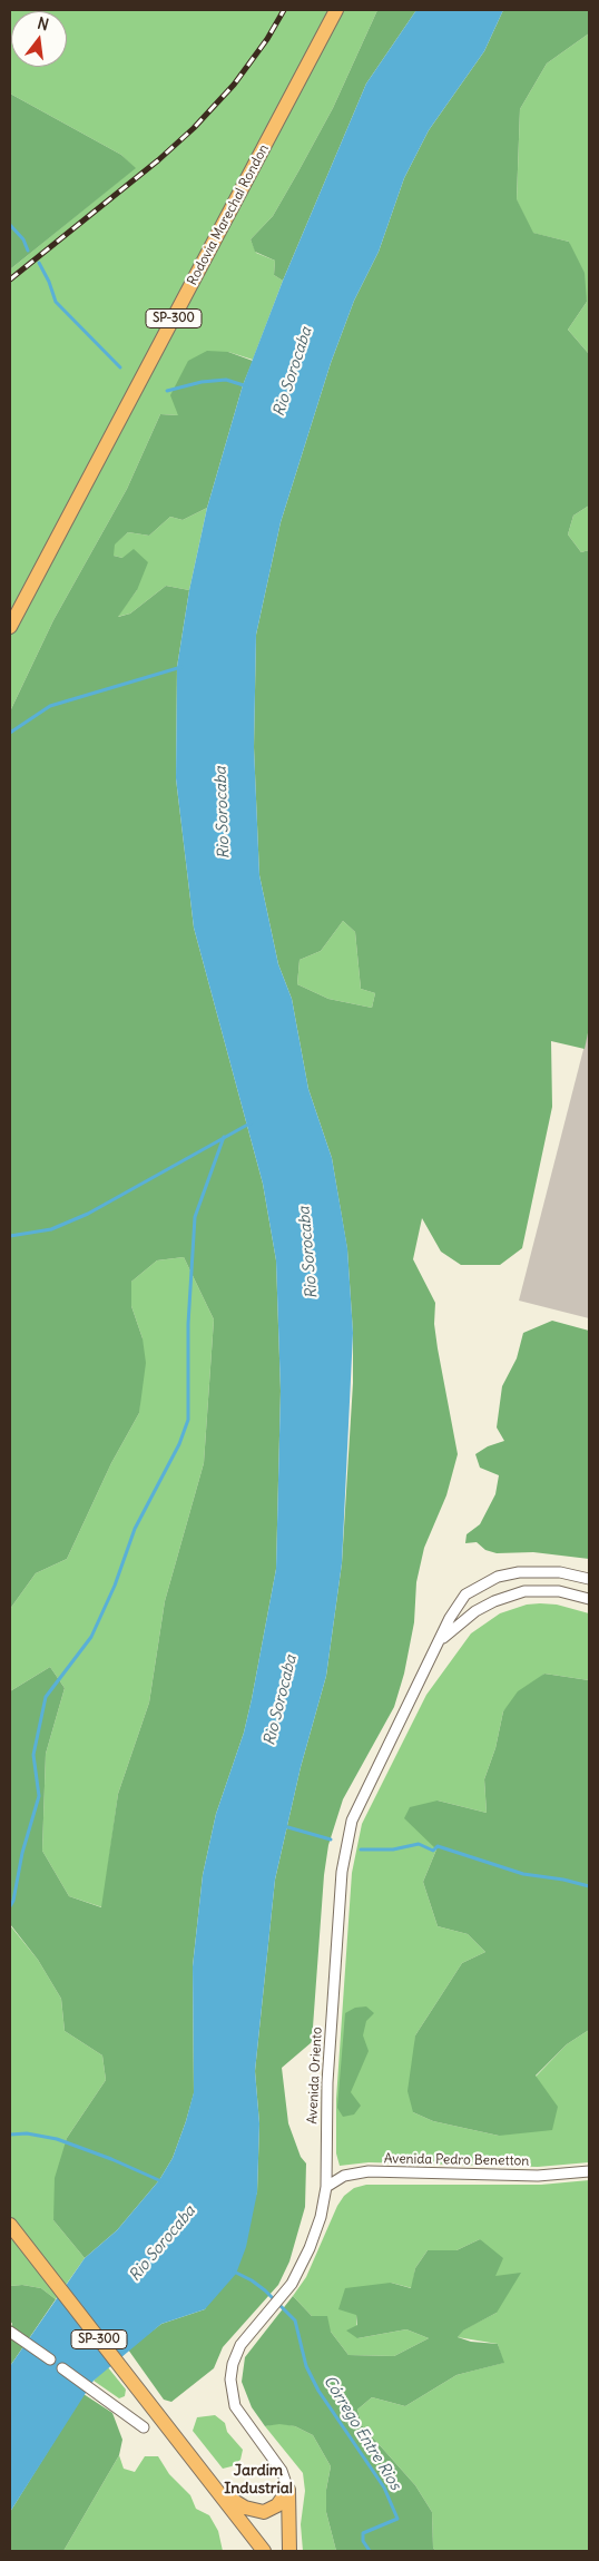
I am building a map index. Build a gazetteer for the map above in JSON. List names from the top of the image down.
{
  "streets": {
    "main road": ["Rodovia Marechal Rondon", "SP-300"],
    "street": ["Avenida Oriento", "Avenida Pedro Benetton"]
  },
  "crossings": [
    ["Avenida Oriento", "Avenida Pedro Benetton"]
  ],
  "districts": ["Jardim Industrial"],
  "water": ["Rio Sorocaba", "Córrego Entre Rios"],
  "north": "top"
}
